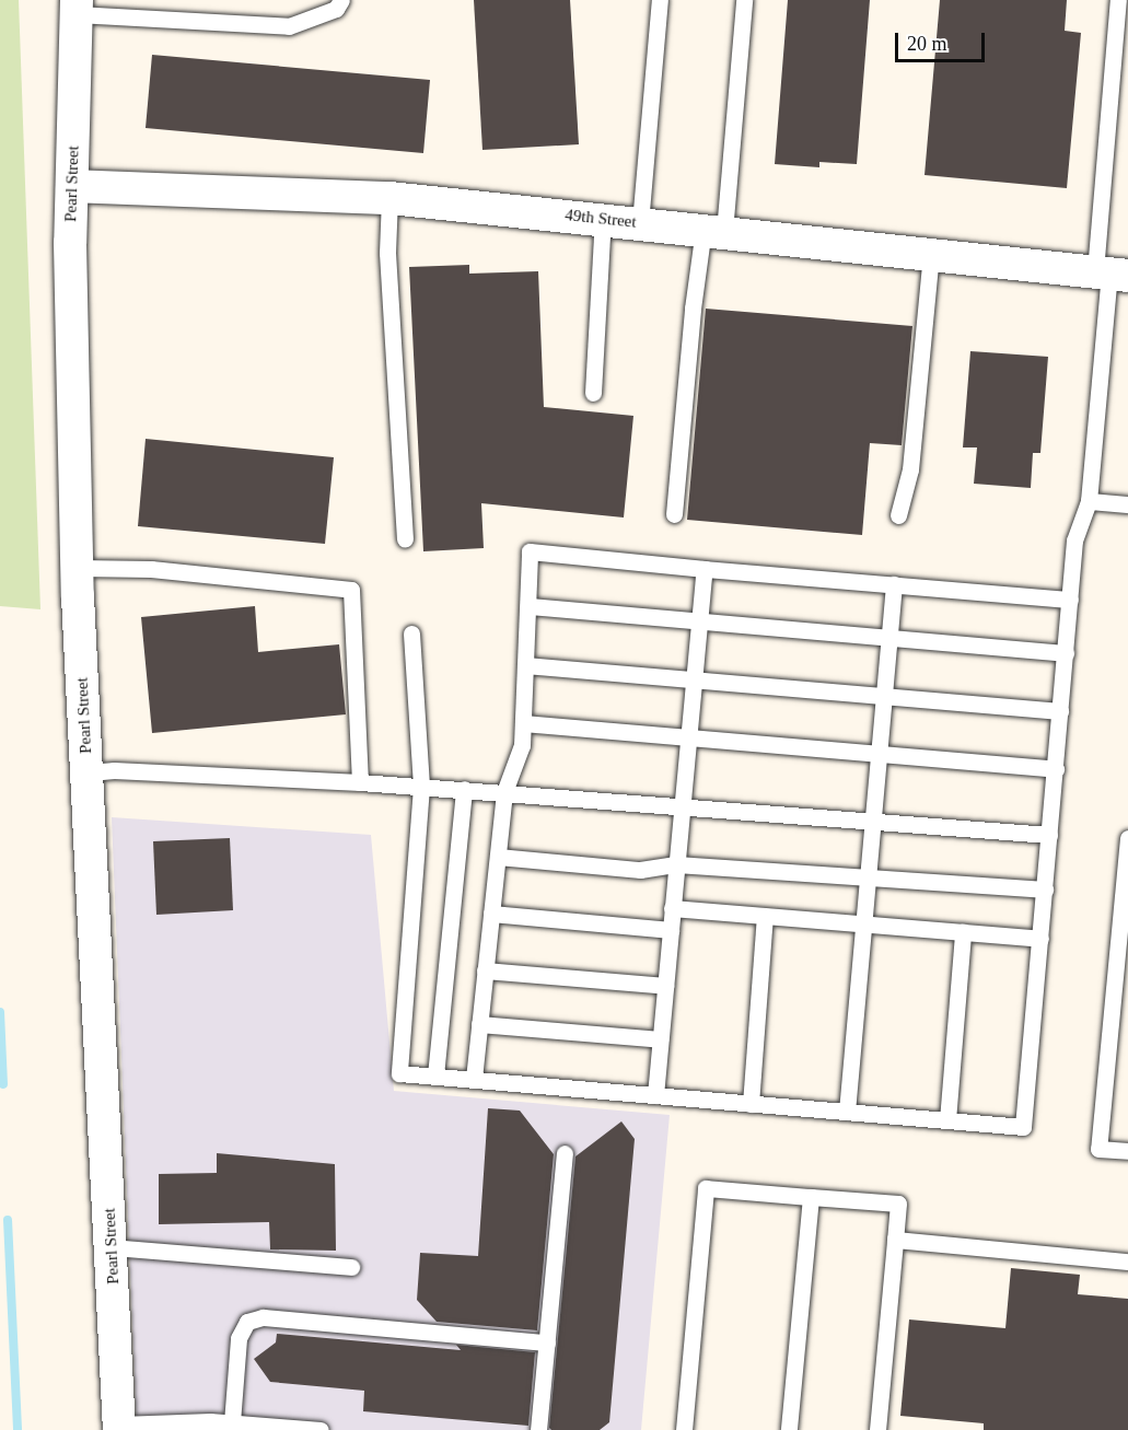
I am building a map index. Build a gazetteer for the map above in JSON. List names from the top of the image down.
{
  "streets": {
    "street": ["Pearl Street", "49th Street"]
  },
  "crossings": [
    ["Pearl Street", "49th Street"]
  ],
  "scale_bar": "20 m"
}
